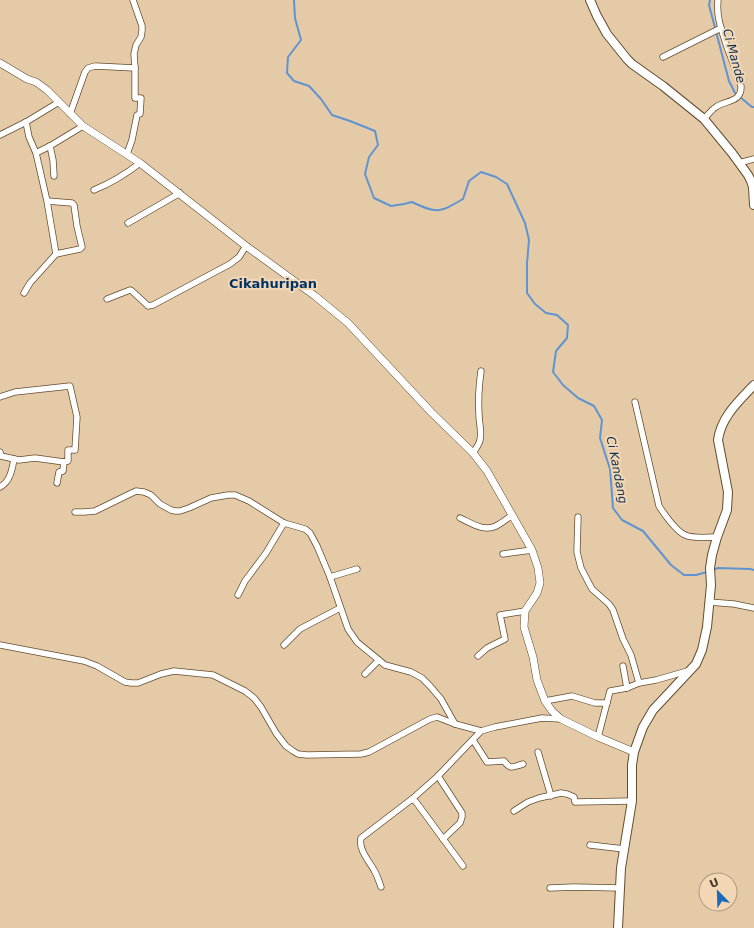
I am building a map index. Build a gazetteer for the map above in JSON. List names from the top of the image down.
{
  "districts": ["Cikahuripan"],
  "water": ["Ci Mande", "Ci Kandang"],
  "north": "top left"
}
